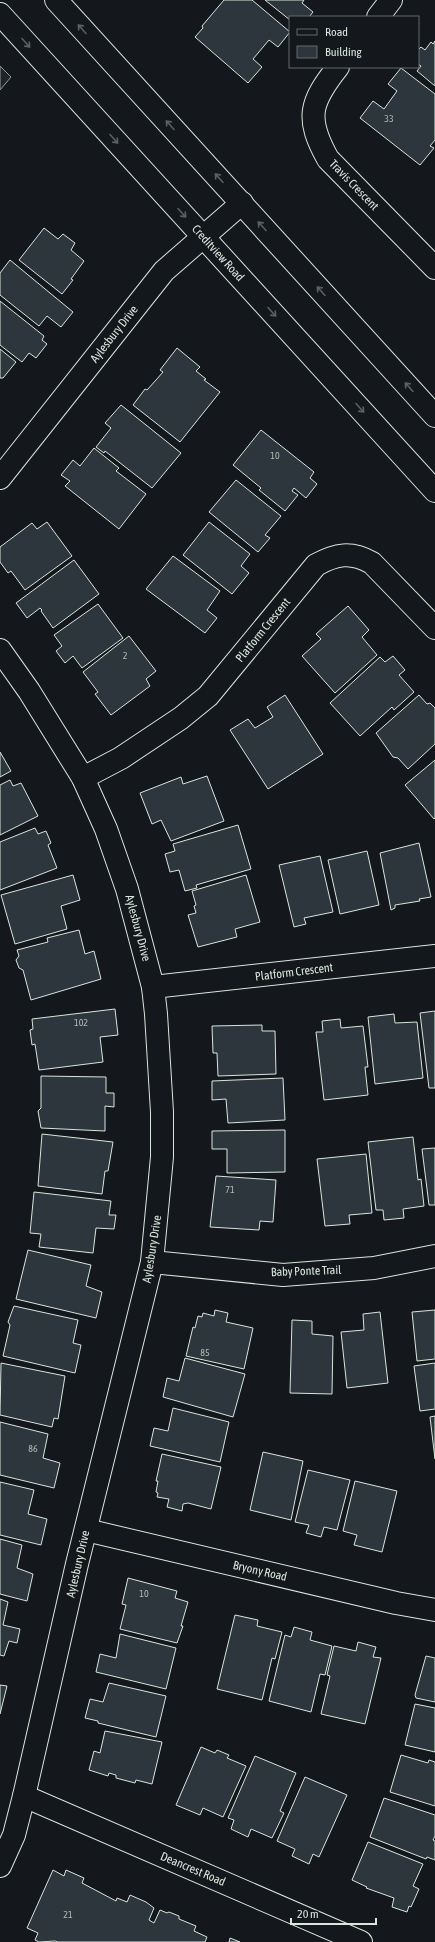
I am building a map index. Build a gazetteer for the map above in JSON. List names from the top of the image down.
{
  "streets": {
    "street": [
      "Travis Crescent",
      "Creditview Road",
      "Aylesbury Drive",
      "Platform Crescent",
      "Baby Ponte Trail",
      "Bryony Road",
      "Deancrest Road"
    ]
  },
  "crossings": [
    ["Creditview Road", "Aylesbury Drive"],
    ["Aylesbury Drive", "Platform Crescent"],
    ["Aylesbury Drive", "Baby Ponte Trail"],
    ["Aylesbury Drive", "Bryony Road"],
    ["Aylesbury Drive", "Deancrest Road"]
  ],
  "house_numbers": [
    "33",
    "10",
    "2",
    "102",
    "71",
    "85",
    "86",
    "10",
    "21"
  ],
  "legend": ["Road", "Building"],
  "scale_bar": "20 m"
}
